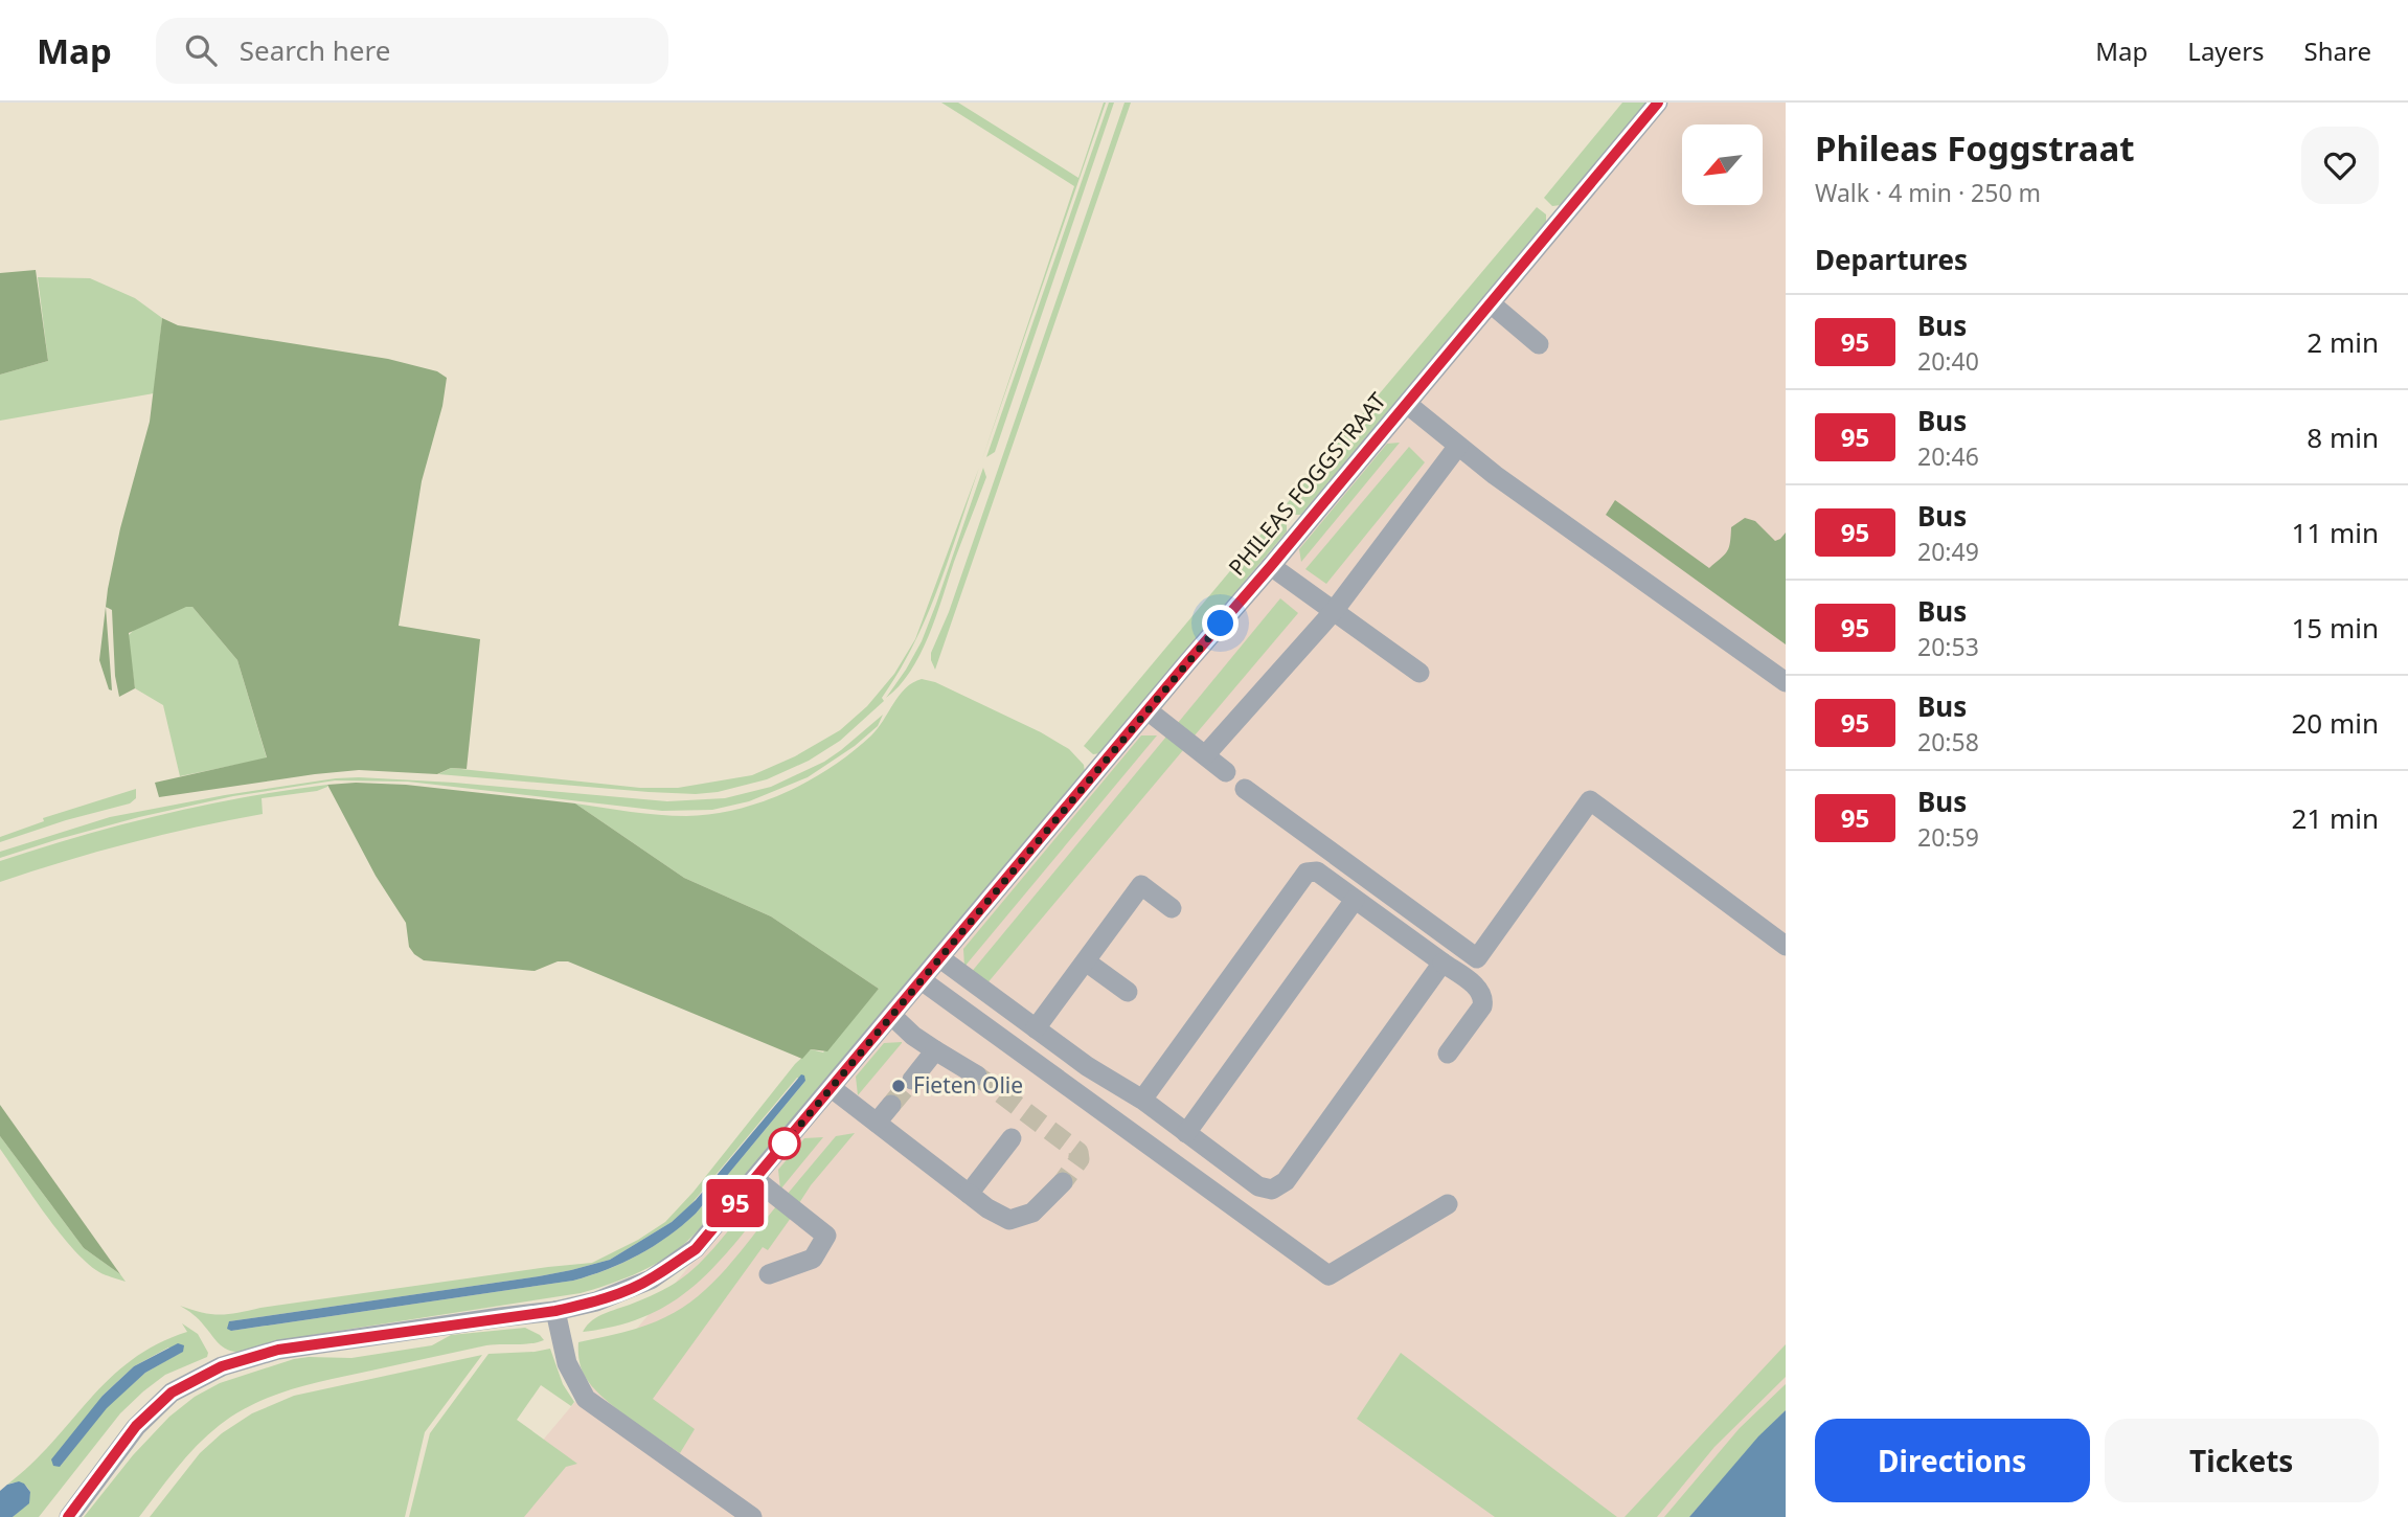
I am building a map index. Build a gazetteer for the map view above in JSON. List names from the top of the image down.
{
  "streets": {
    "street": ["PHILEAS FOGGSTRAAT"]
  },
  "places": ["Fieten Olie"],
  "lines": ["bus line 95"],
  "north": "bottom left",
  "page": {
    "header": "Map",
    "search": "Search here",
    "nav": ["Map", "Layers", "Share"],
    "on_map": "95",
    "heading": [
      ["Phileas Foggstraat", "Walk · 4 min · 250 m"],
      "Departures"
    ],
    "list": [
      {
        "mark": "95",
        "name": "Bus",
        "note": "20:40",
        "value": "2 min"
      },
      {
        "mark": "95",
        "name": "Bus",
        "note": "20:46",
        "value": "8 min"
      },
      {
        "mark": "95",
        "name": "Bus",
        "note": "20:49",
        "value": "11 min"
      },
      {
        "mark": "95",
        "name": "Bus",
        "note": "20:53",
        "value": "15 min"
      },
      {
        "mark": "95",
        "name": "Bus",
        "note": "20:58",
        "value": "20 min"
      },
      {
        "mark": "95",
        "name": "Bus",
        "note": "20:59",
        "value": "21 min"
      }
    ],
    "buttons": ["Directions", "Tickets"]
  }
}
